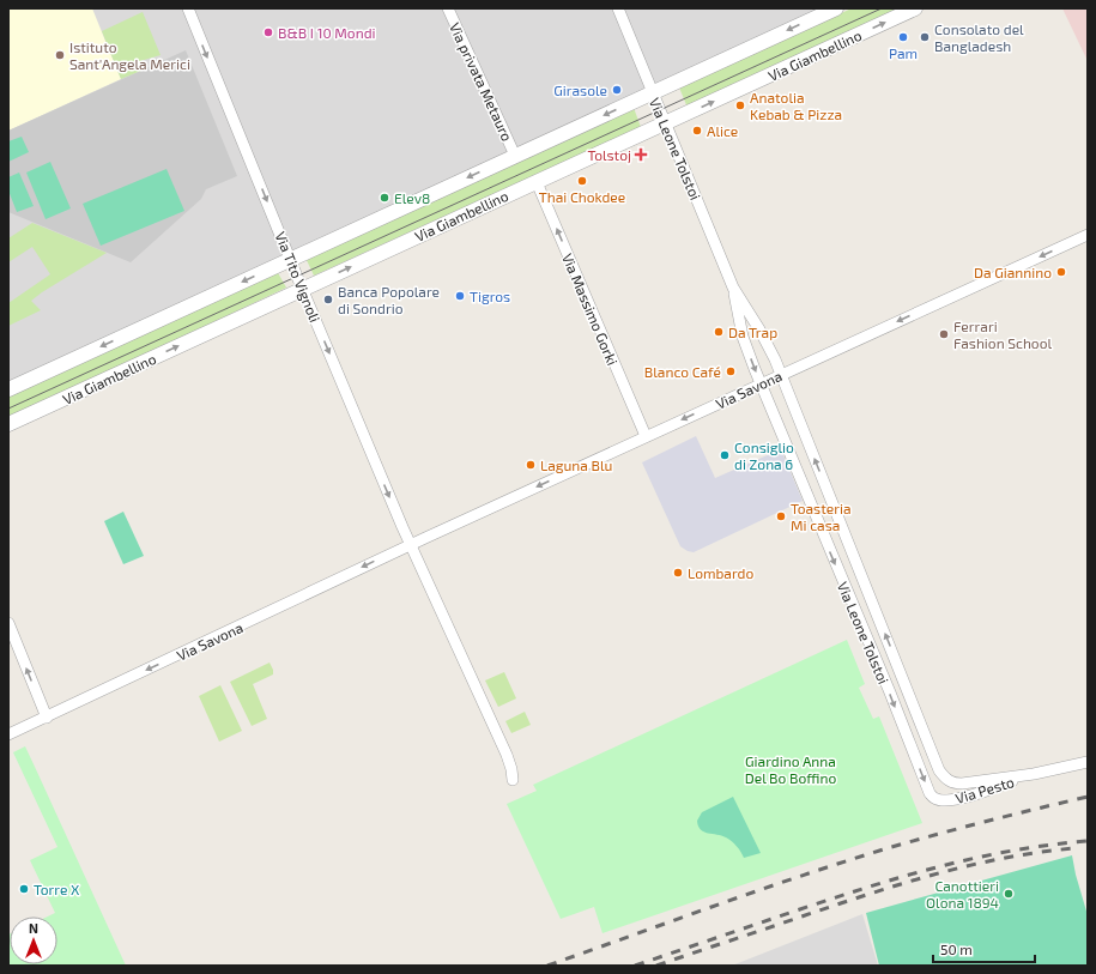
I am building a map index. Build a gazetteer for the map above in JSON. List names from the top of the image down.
{
  "streets": {
    "street": [
      "Via Giambellino",
      "Via privata Metauro",
      "Via Leone Tolstoi",
      "Via Tito Vignoli",
      "Via Massimo Gorki",
      "Via Savona",
      "Via Pesto"
    ]
  },
  "crossings": [
    ["Via Giambellino", "Via Leone Tolstoi"],
    ["Via Giambellino", "Via Tito Vignoli"],
    ["Via Giambellino", "Via Massimo Gorki"],
    ["Via Leone Tolstoi", "Via Savona"],
    ["Via Leone Tolstoi", "Via Pesto"],
    ["Via Tito Vignoli", "Via Savona"],
    ["Via Massimo Gorki", "Via Savona"]
  ],
  "one_way": ["Via Tito Vignoli", "Via Massimo Gorki", "Via Savona"],
  "parks": ["Giardino Anna Del Bo Boffino"],
  "places": {
    "other": [
      "B&B I 10 Mondi",
      "Pam",
      "Consolato del Bangladesh",
      "Istituto Sant'Angela Merici",
      "Girasole",
      "Anatolia Kebab & Pizza",
      "Alice",
      "Thai Chokdee",
      "Elev8",
      "Da Giannino",
      "Tigros",
      "Banca Popolare di Sondrio",
      "Da Trap",
      "Ferrari Fashion School",
      "Blanco Café",
      "Consiglio di Zona 6",
      "Laguna Blu",
      "Toasteria Mi casa",
      "Lombardo",
      "Torre X",
      "Canottieri Olona 1894"
    ],
    "health": ["Tolstoj"]
  },
  "scale_bar": "50 m",
  "north": "top"
}
